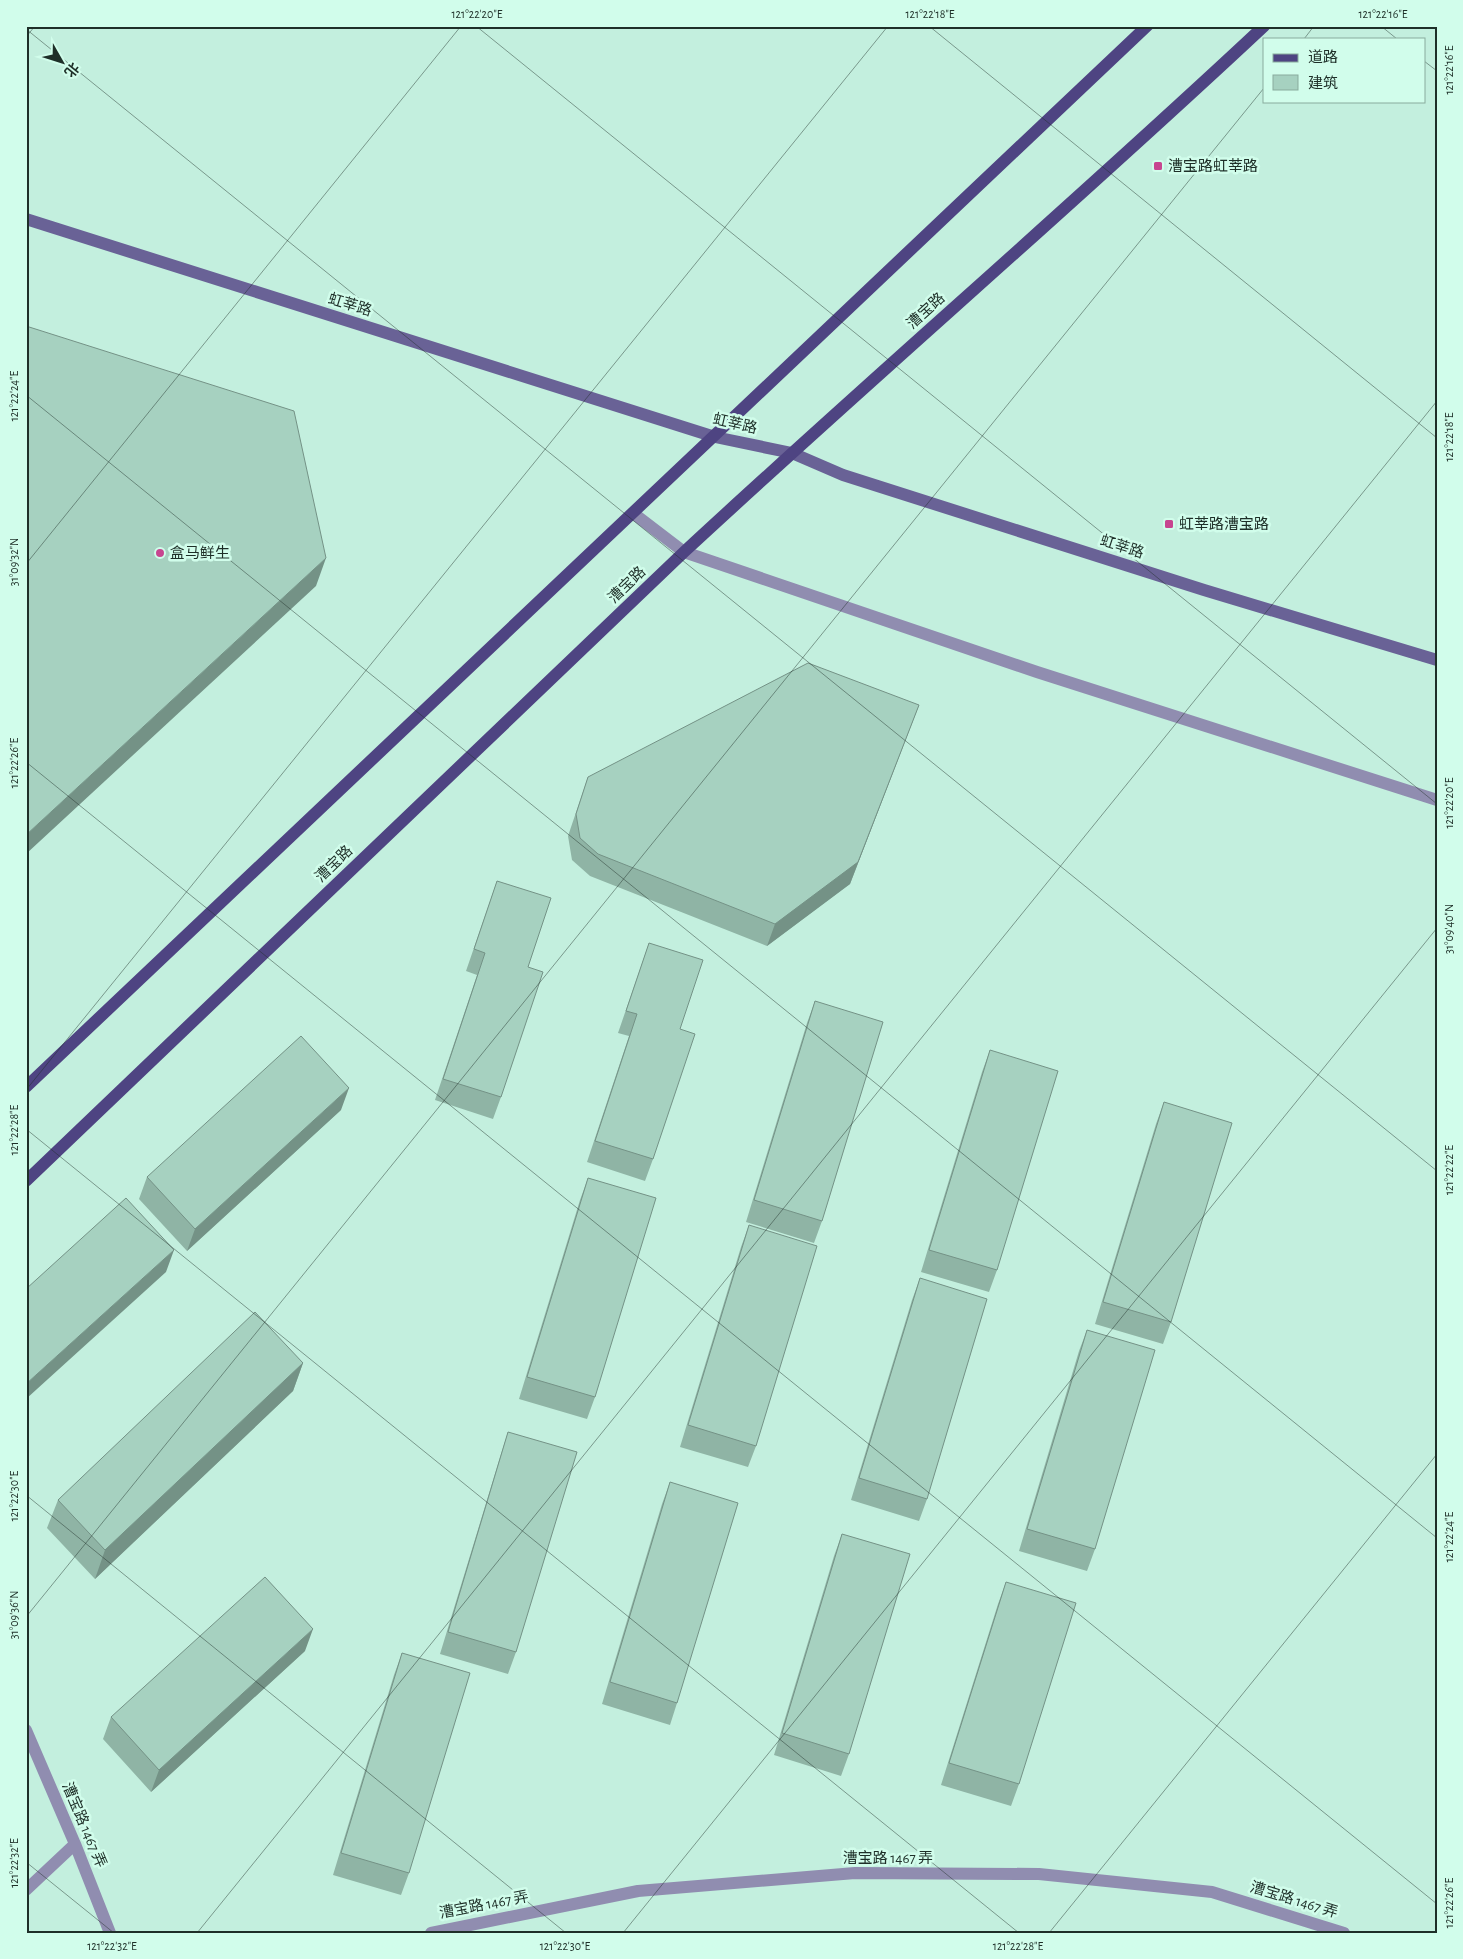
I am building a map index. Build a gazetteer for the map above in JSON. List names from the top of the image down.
{
  "streets": {
    "main road": ["漕宝路"],
    "street": ["虹莘路", "漕宝路 1467 弄"]
  },
  "crossings": [
    ["虹莘路", "漕宝路"]
  ],
  "places": {
    "transit": ["漕宝路虹莘路", "虹莘路漕宝路"],
    "other": ["盒马鲜生"]
  },
  "legend": ["道路", "建筑"],
  "north": "bottom right",
  "coordinates": [
    "121°22'20\"E",
    "121°22'18\"E",
    "121°22'16\"E",
    "121°22'24\"E",
    "31°09'32\"N",
    "121°22'26\"E",
    "31°09'40\"N",
    "121°22'28\"E",
    "121°22'22\"E",
    "121°22'30\"E",
    "31°09'36\"N",
    "121°22'32\"E"
  ]
}
